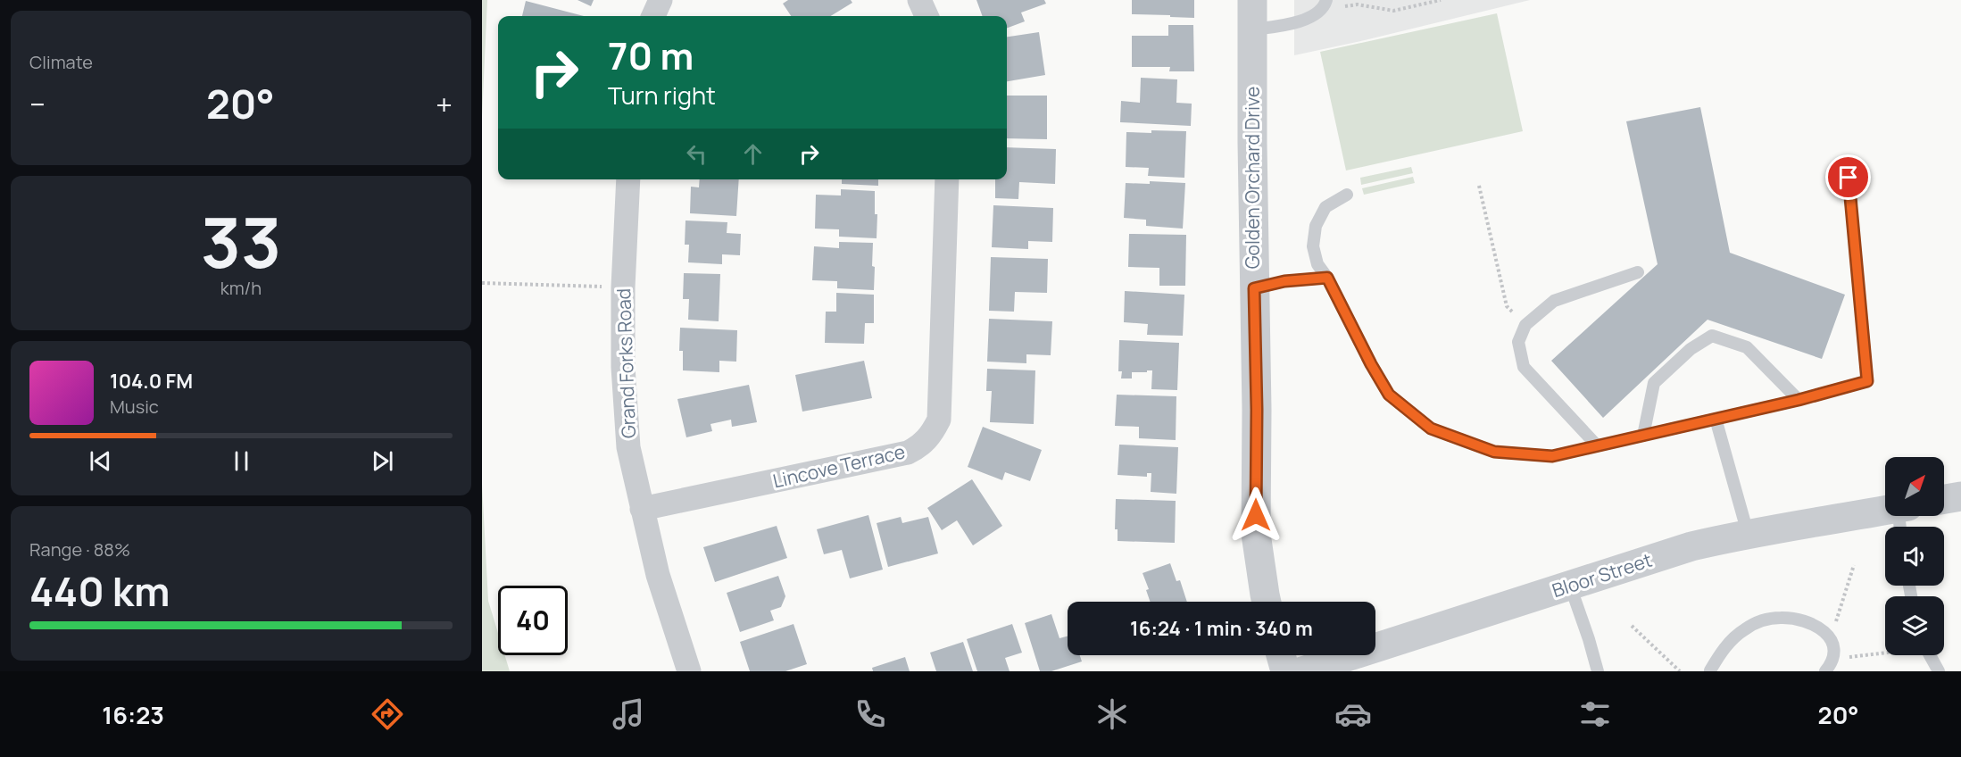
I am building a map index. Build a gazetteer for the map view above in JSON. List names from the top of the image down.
{
  "streets": {
    "street": [
      "Golden Orchard Drive",
      "Grand Forks Road",
      "Lincove Terrace",
      "Bloor Street"
    ]
  },
  "crossings": [
    ["Grand Forks Road", "Lincove Terrace"]
  ],
  "north": "top right",
  "page": {
    "tile": [
      "Climate",
      ["33", "km/h"],
      ["Range · 88%", "440 km"]
    ],
    "turn": ["70 m", "Turn right"],
    "heat": ["−", "20°", "+"],
    "song": ["104.0 FM", "Music"],
    "limit": "40",
    "trip": "16:24 · 1 min · 340 m",
    "tabs": ["16:23", "20°"]
  }
}
